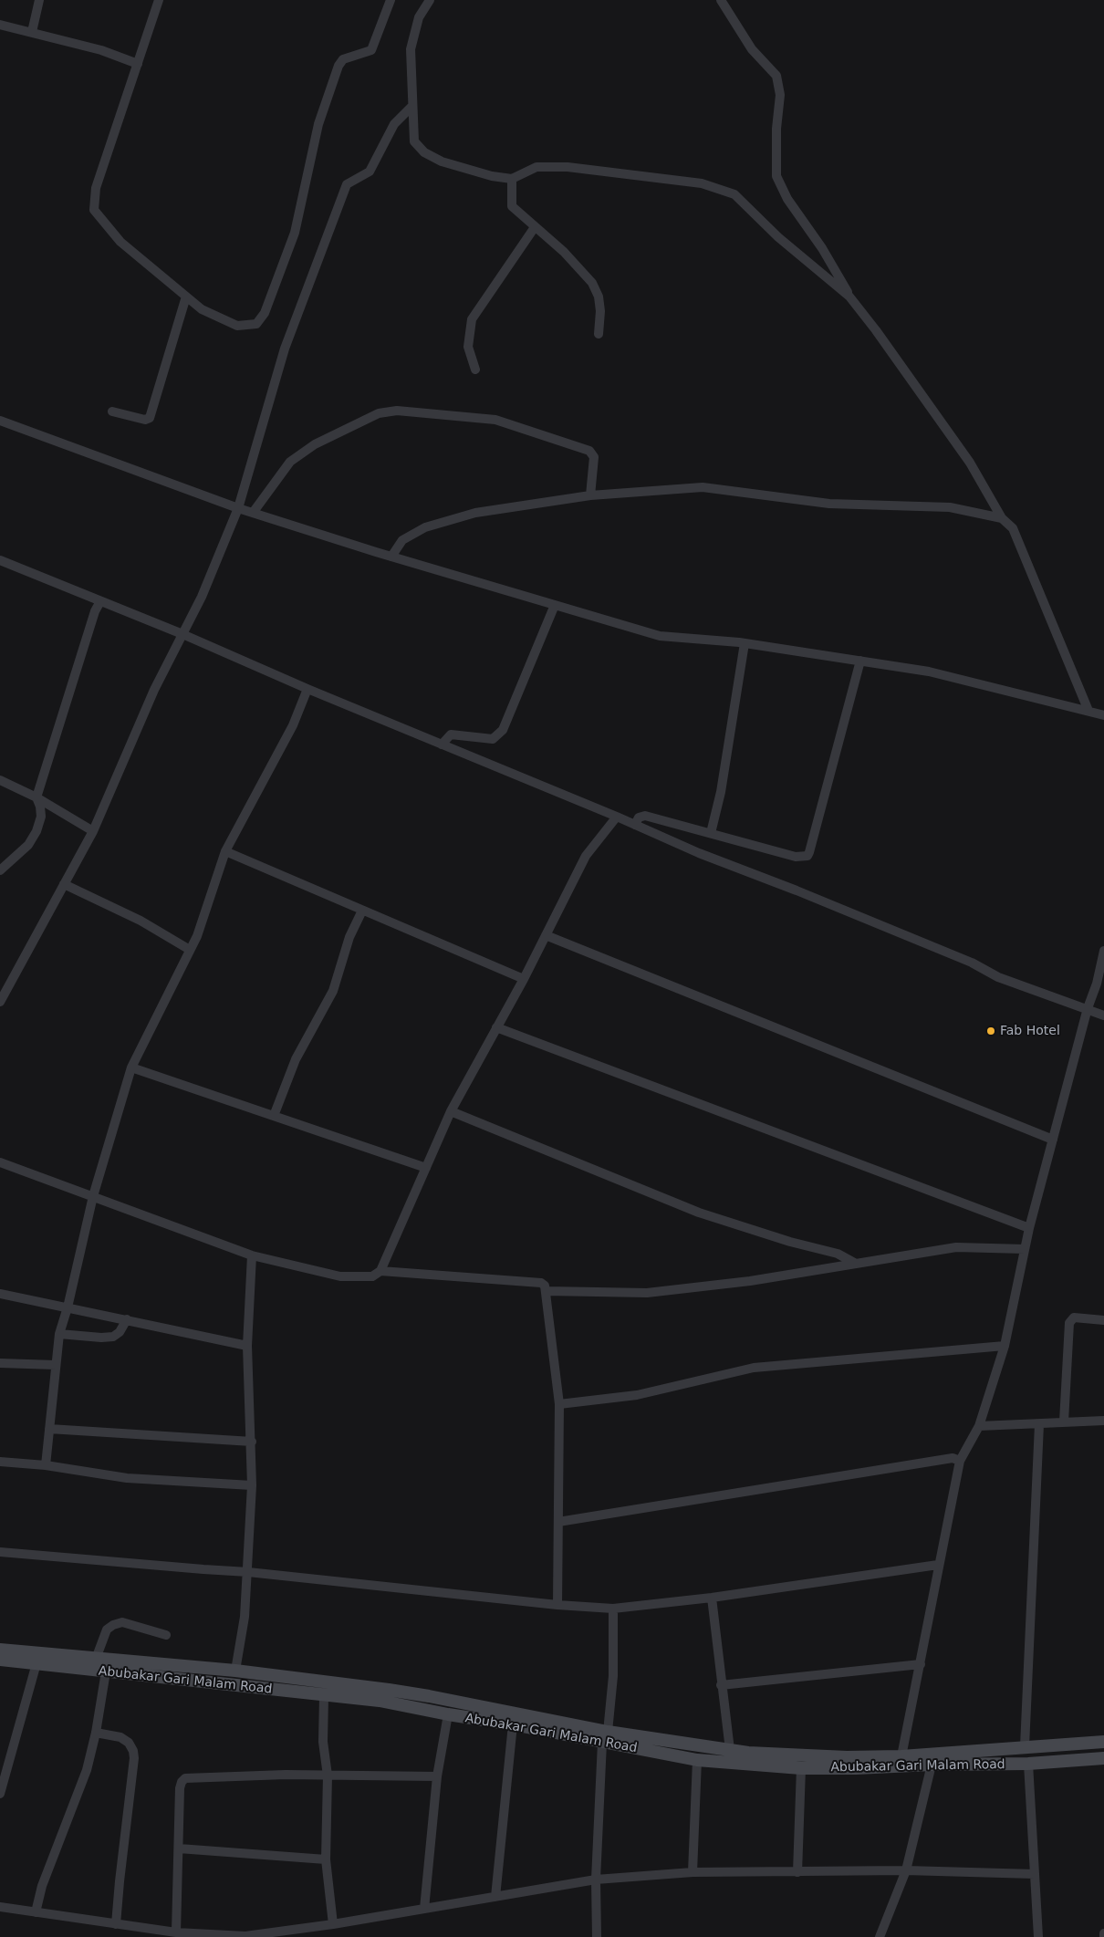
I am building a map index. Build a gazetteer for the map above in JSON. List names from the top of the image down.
{
  "streets": {
    "street": ["Abubakar Gari Malam Road"]
  },
  "places": ["Fab Hotel"]
}
